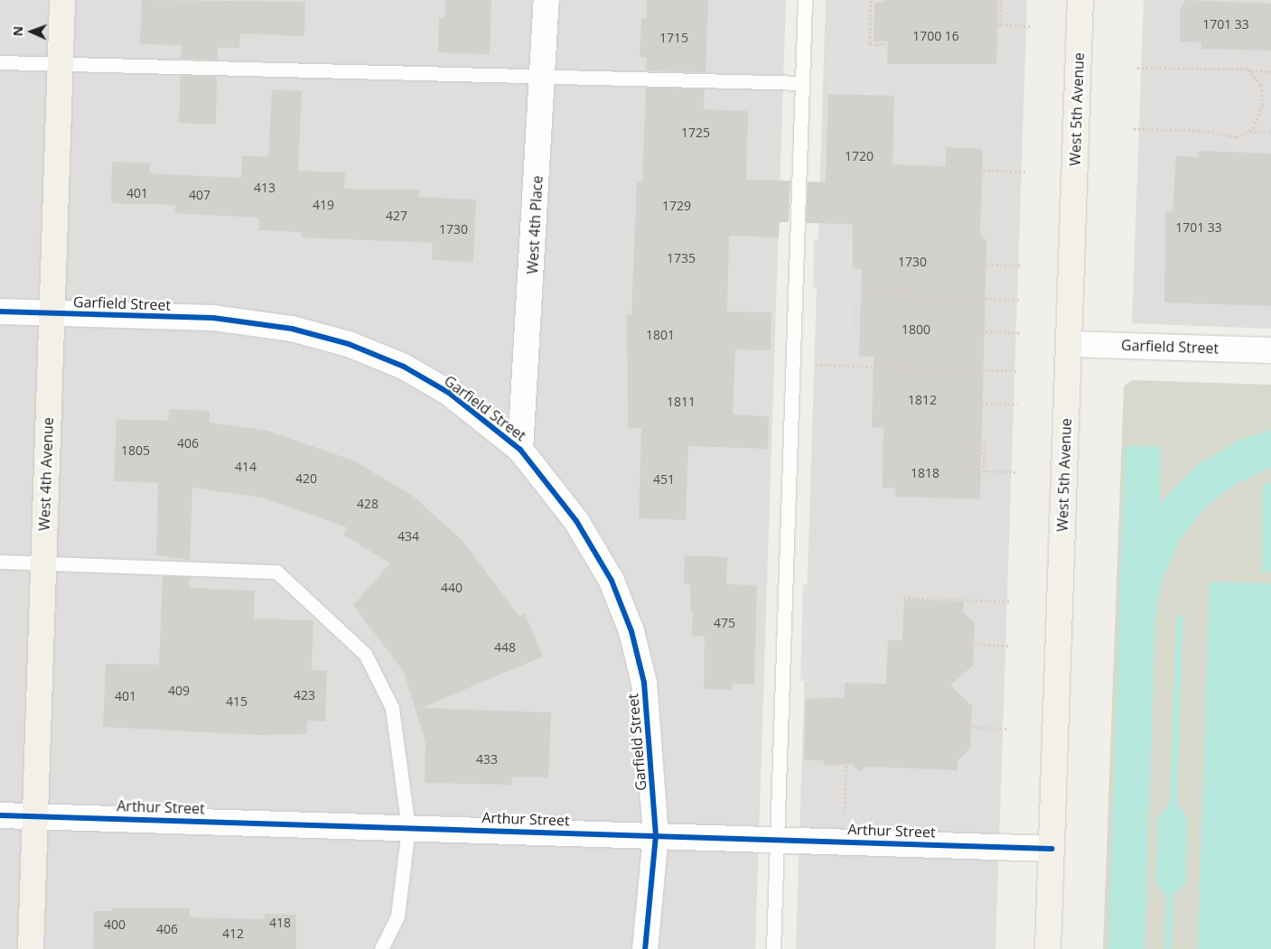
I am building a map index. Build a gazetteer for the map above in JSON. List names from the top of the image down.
{
  "streets": {
    "main road": ["West 5th Avenue", "West 4th Avenue"],
    "street": ["West 4th Place", "Garfield Street", "Arthur Street"]
  },
  "crossings": [
    ["West 5th Avenue", "Garfield Street"],
    ["West 5th Avenue", "Arthur Street"],
    ["West 4th Place", "Garfield Street"],
    ["Garfield Street", "West 4th Avenue"],
    ["Garfield Street", "Arthur Street"],
    ["West 4th Avenue", "Arthur Street"]
  ],
  "house_numbers": [
    "1701 33",
    "1700 16",
    "1715",
    "1725",
    "1720",
    "413",
    "401",
    "407",
    "419",
    "1729",
    "427",
    "1701 33",
    "1730",
    "1735",
    "1730",
    "1800",
    "1801",
    "1812",
    "1811",
    "406",
    "1805",
    "414",
    "1818",
    "420",
    "451",
    "428",
    "434",
    "440",
    "475",
    "448",
    "409",
    "423",
    "401",
    "415",
    "433",
    "418",
    "400",
    "406",
    "412"
  ],
  "north": "left"
}
